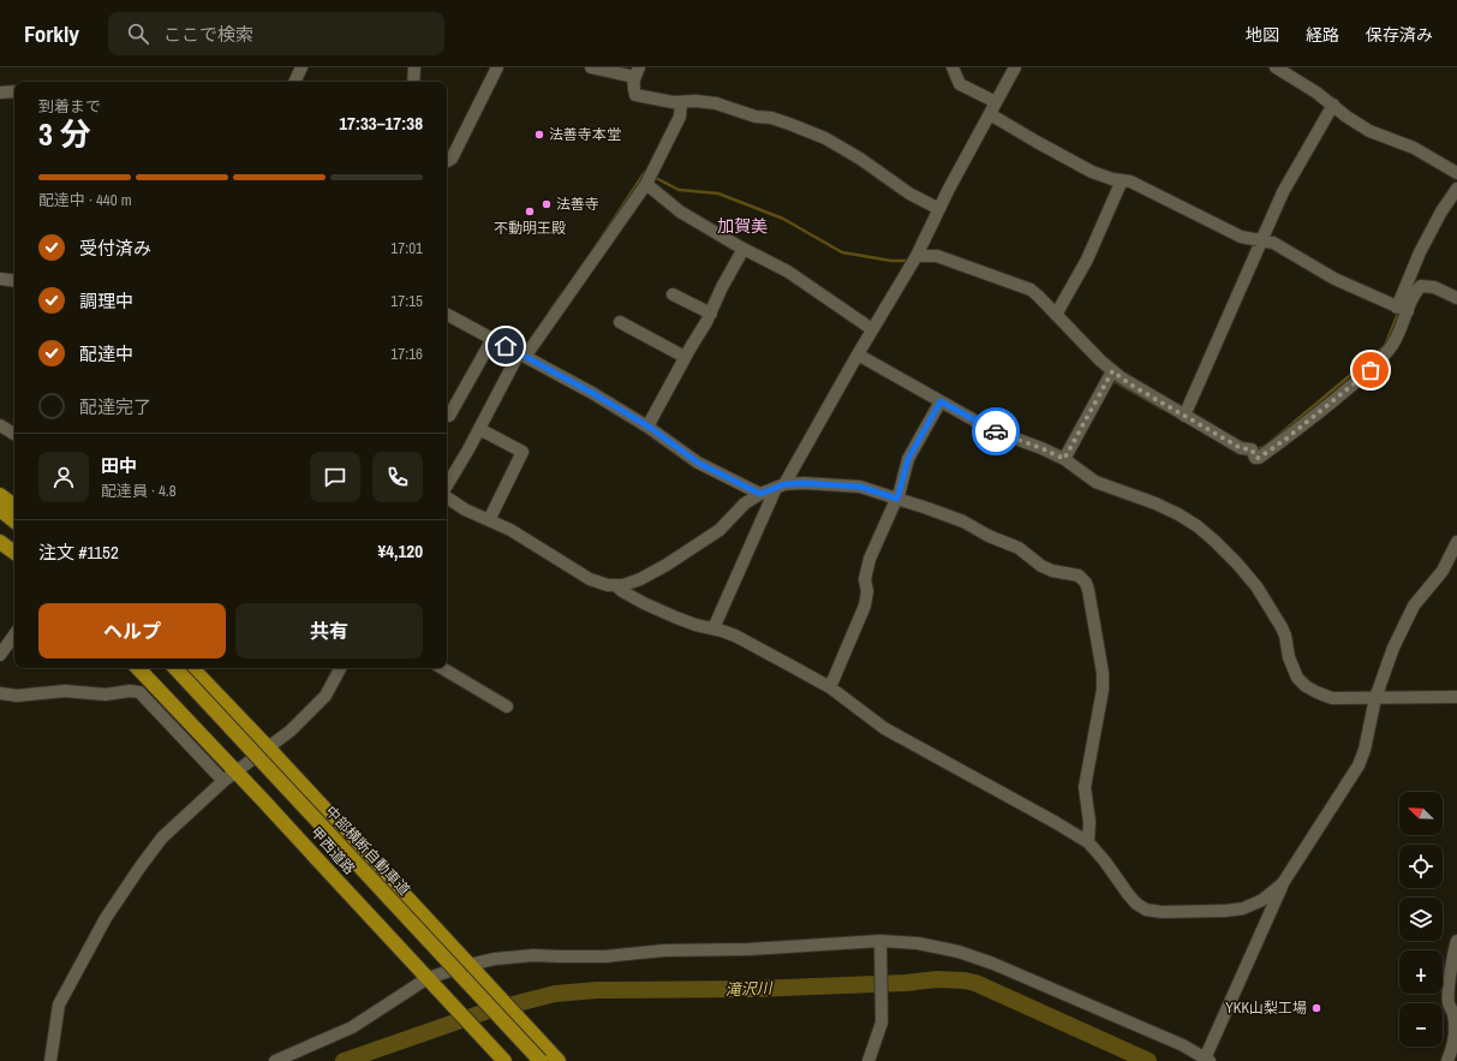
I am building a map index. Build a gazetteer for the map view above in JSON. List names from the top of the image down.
{
  "streets": {
    "highway": ["甲西道路", "中部横断自動車道"]
  },
  "districts": ["加賀美"],
  "water": ["滝沢川"],
  "places": [
    "法善寺本堂",
    "法善寺",
    "不動明王殿",
    "YKK山梨工場"
  ],
  "north": "top left",
  "page": {
    "header": "Forkly",
    "search": "ここで検索",
    "nav": ["地図", "経路", "保存済み"],
    "heading": ["3 分", "到着まで", "17:33–17:38"],
    "panel": [
      "田中",
      "配達員 · 4.8",
      "注文 #1152",
      "¥4,120"
    ],
    "bar": "配達中 · 440 m",
    "list": [
      ["受付済み", "17:01"],
      ["調理中", "17:15"],
      ["配達中", "17:16"],
      "配達完了"
    ],
    "buttons": ["ヘルプ", "共有"],
    "map_buttons": ["+", "−"]
  }
}
